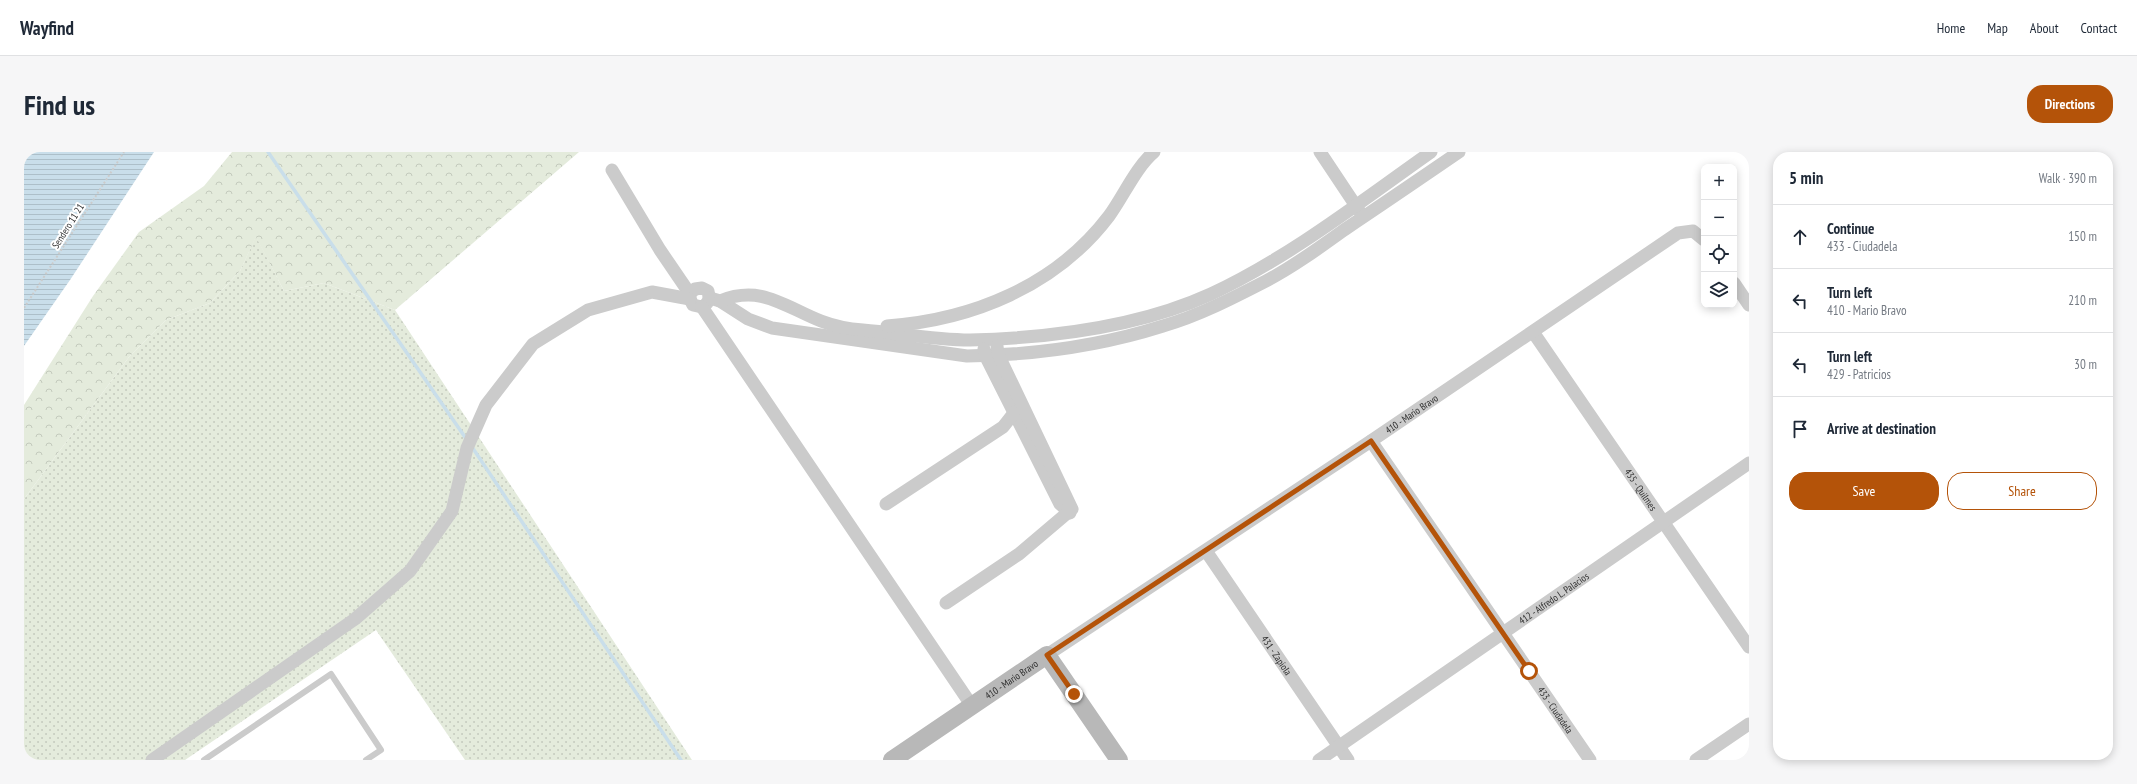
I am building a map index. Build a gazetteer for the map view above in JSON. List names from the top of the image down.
{
  "streets": {
    "street": [
      "410 - Mario Bravo",
      "435 - Quilmes",
      "412 - Alfredo L. Palacios",
      "431 - Zapiola",
      "433 - Ciudadela"
    ],
    "path": ["Sendero 11 21"]
  },
  "crossings": [
    ["410 - Mario Bravo", "435 - Quilmes"],
    ["410 - Mario Bravo", "431 - Zapiola"],
    ["410 - Mario Bravo", "433 - Ciudadela"],
    ["435 - Quilmes", "412 - Alfredo L. Palacios"],
    ["412 - Alfredo L. Palacios", "431 - Zapiola"],
    ["412 - Alfredo L. Palacios", "433 - Ciudadela"]
  ],
  "page": {
    "header": "Wayfind",
    "nav": [
      "Home",
      "Map",
      "About",
      "Contact"
    ],
    "buttons": [
      "Directions",
      ["Save", "Share"]
    ],
    "title": "Find us",
    "heading": ["5 min", "Walk · 390 m"],
    "map_buttons": ["+", "−"],
    "list": [
      ["Continue", "433 - Ciudadela", "150 m"],
      ["Turn left", "410 - Mario Bravo", "210 m"],
      ["Turn left", "429 - Patricios", "30 m"],
      "Arrive at destination"
    ]
  }
}
